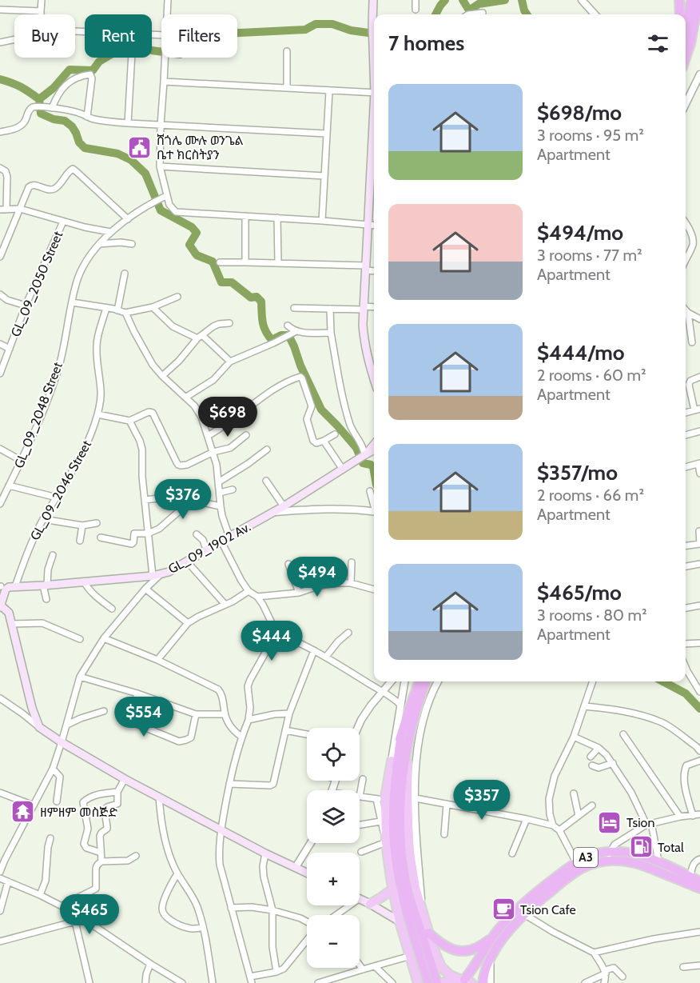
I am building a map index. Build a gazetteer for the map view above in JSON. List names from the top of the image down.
{
  "streets": {
    "highway": ["A3"],
    "main road": ["GL_09_1902 Av."],
    "street": ["GL_09_2050 Street", "GL_09_2048 Street", "GL_09_2046 Street"]
  },
  "crossings": [
    ["GL_09_2046 Street", "GL_09_1902 Av."]
  ],
  "places": {
    "public building": ["ሸጎሌ ሙሉ ወንጌል ቤተ ክርስትያን"],
    "temple": ["ዘምዘም መስጅድ"],
    "hotel": ["Tsion"],
    "fuel station": ["Total"],
    "cafe": ["Tsion Cafe"]
  },
  "page": {
    "chip": ["Buy", "Rent", "Filters"],
    "heading": "7 homes",
    "list": [
      {
        "name": "$698/mo",
        "note": "3 rooms · 95 m² · Apartment"
      },
      {
        "name": "$494/mo",
        "note": "3 rooms · 77 m² · Apartment"
      },
      {
        "name": "$444/mo",
        "note": "2 rooms · 60 m² · Apartment"
      },
      {
        "name": "$357/mo",
        "note": "2 rooms · 66 m² · Apartment"
      },
      {
        "name": "$465/mo",
        "note": "3 rooms · 80 m² · Apartment"
      }
    ],
    "price": [
      "$698",
      "$376",
      "$494",
      "$444",
      "$554",
      "$357",
      "$465"
    ],
    "map_buttons": ["+", "−"]
  }
}
